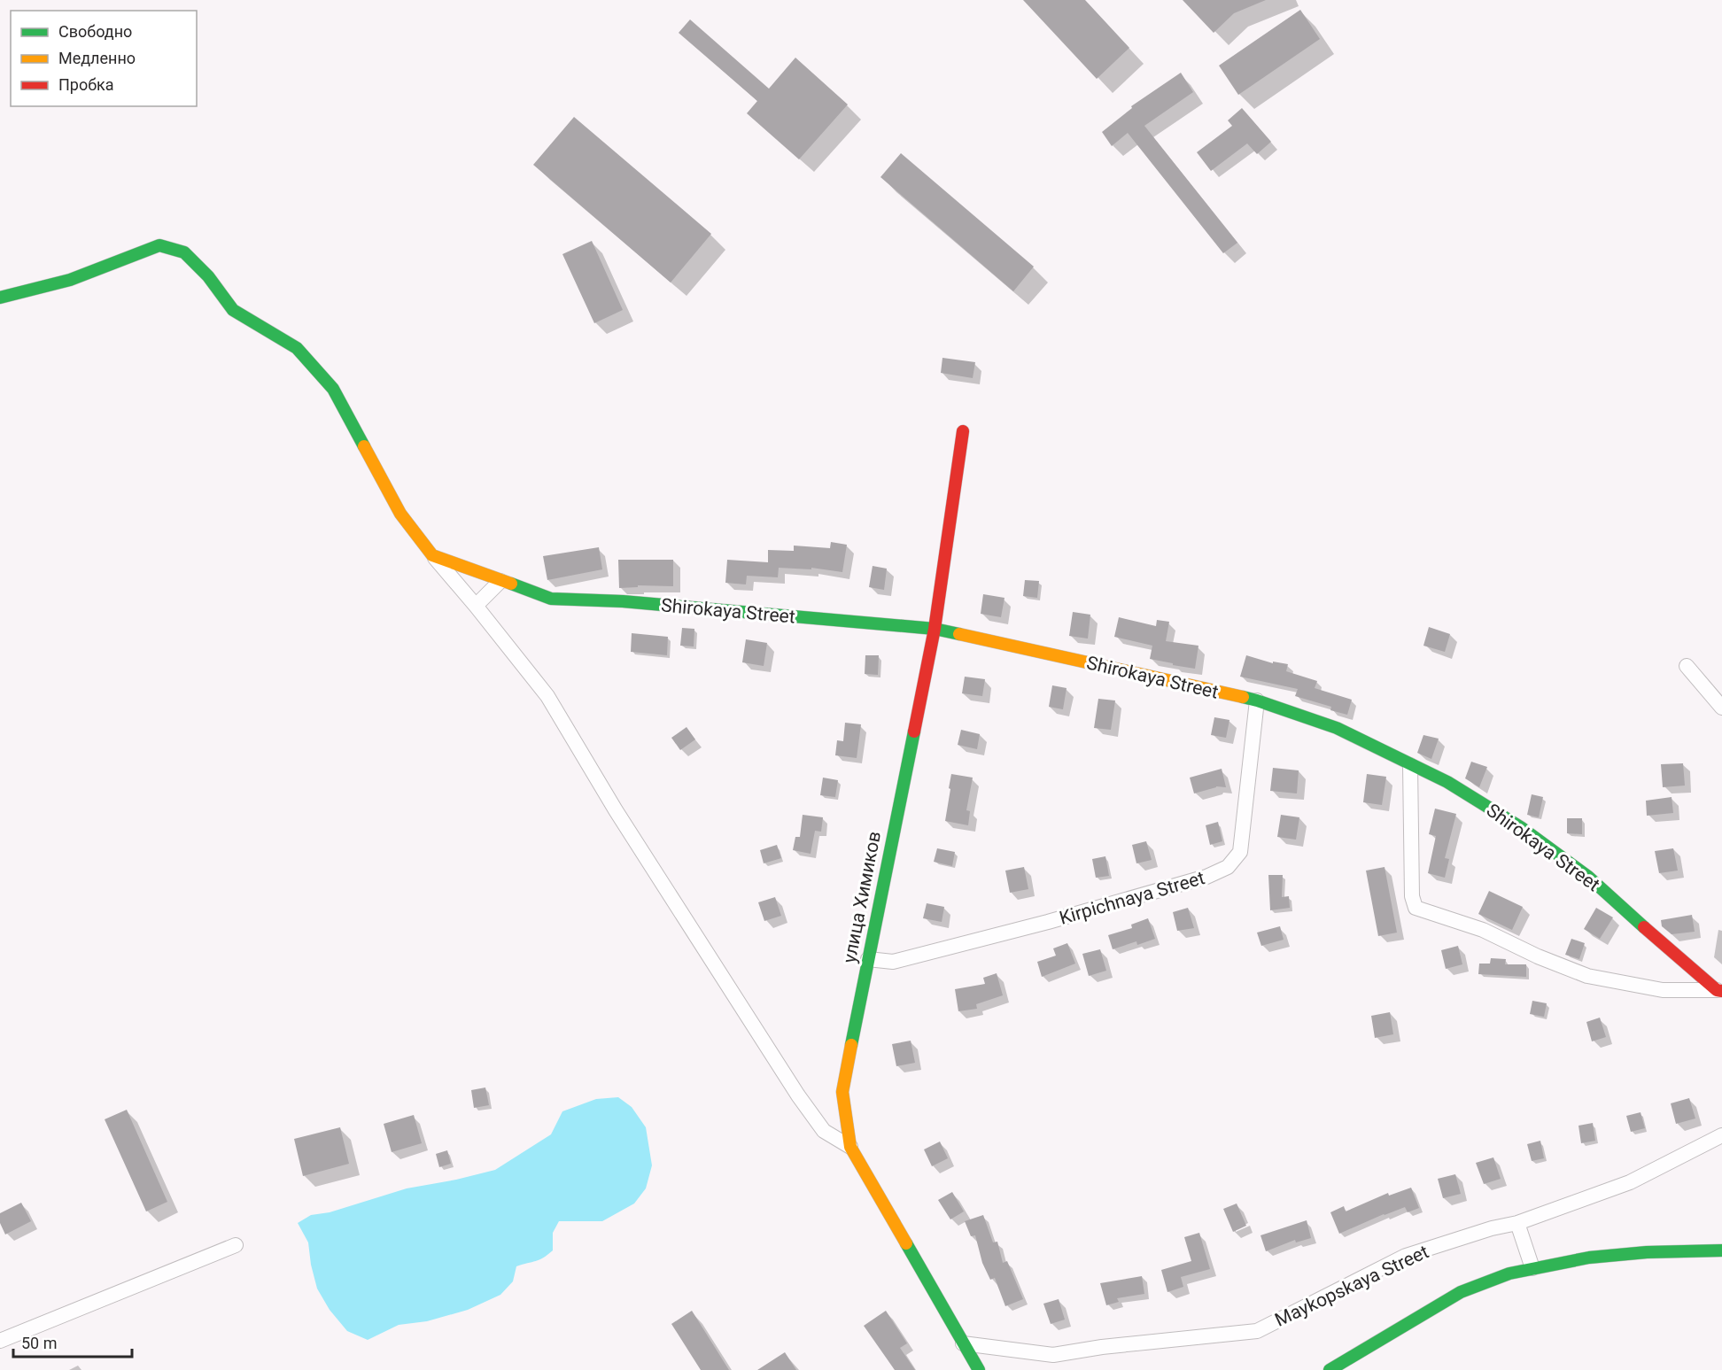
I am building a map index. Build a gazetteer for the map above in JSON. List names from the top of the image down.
{
  "streets": {
    "street": [
      "Shirokaya Street",
      "улица Химиков",
      "Kirpichnaya Street",
      "Maykopskaya Street"
    ]
  },
  "crossings": [
    ["Shirokaya Street", "улица Химиков"],
    ["Shirokaya Street", "Kirpichnaya Street"],
    ["улица Химиков", "Kirpichnaya Street"],
    ["улица Химиков", "Maykopskaya Street"]
  ],
  "legend": ["Свободно", "Медленно", "Пробка"],
  "scale_bar": "50 m"
}
